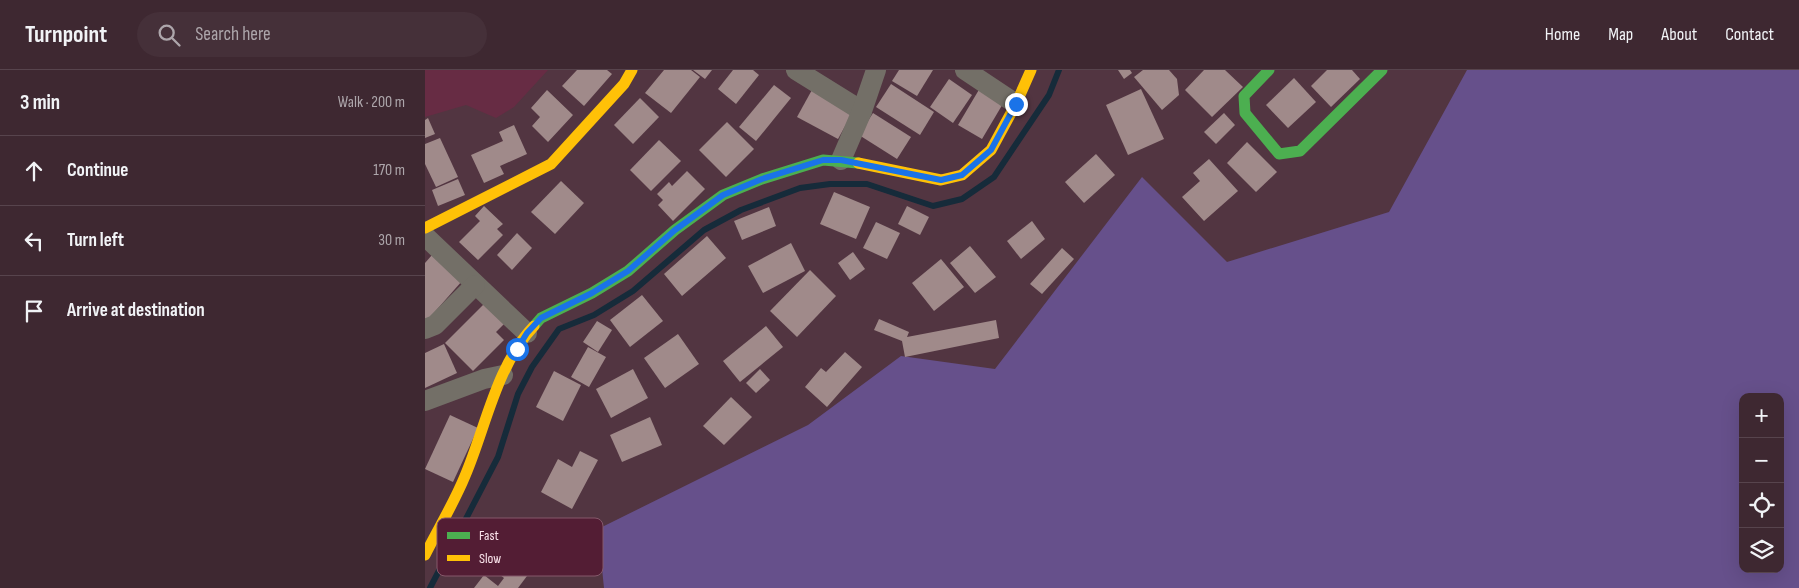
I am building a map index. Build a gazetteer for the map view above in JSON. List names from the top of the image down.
{
  "legend": ["Fast", "Slow"],
  "page": {
    "header": "Turnpoint",
    "search": "Search here",
    "nav": [
      "Home",
      "Map",
      "About",
      "Contact"
    ],
    "heading": ["3 min", "Walk · 200 m"],
    "list": [
      ["Continue", "170 m"],
      ["Turn left", "30 m"],
      "Arrive at destination"
    ],
    "map_buttons": ["+", "−"]
  }
}
